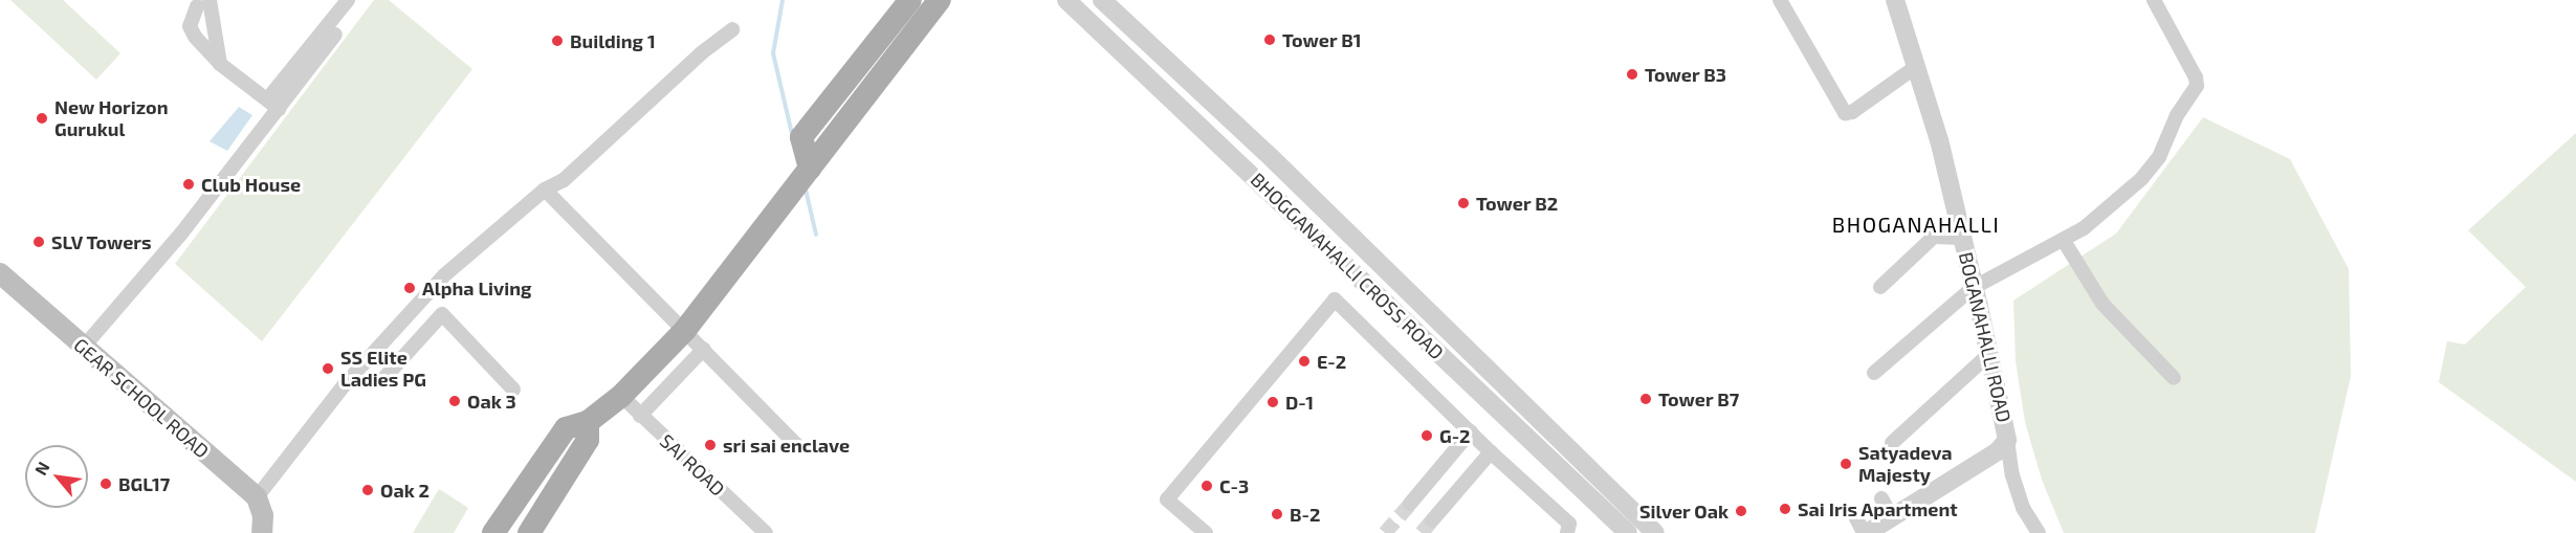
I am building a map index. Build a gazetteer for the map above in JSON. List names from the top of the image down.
{
  "streets": {
    "main road": ["GEAR SCHOOL ROAD"],
    "street": ["BHOGGANAHALLI CROSS ROAD", "BOGANAHALLI ROAD", "SAI ROAD"]
  },
  "districts": ["BHOGANAHALLI"],
  "places": [
    "Tower B1",
    "Building 1",
    "Tower B3",
    "New Horizon Gurukul",
    "Club House",
    "Tower B2",
    "SLV Towers",
    "Alpha Living",
    "E-2",
    "SS Elite Ladies PG",
    "Tower B7",
    "Oak 3",
    "D-1",
    "G-2",
    "sri sai enclave",
    "Satyadeva Majesty",
    "BGL17",
    "C-3",
    "Oak 2",
    "Sai Iris Apartment",
    "Silver Oak",
    "B-2"
  ],
  "north": "top left"
}
